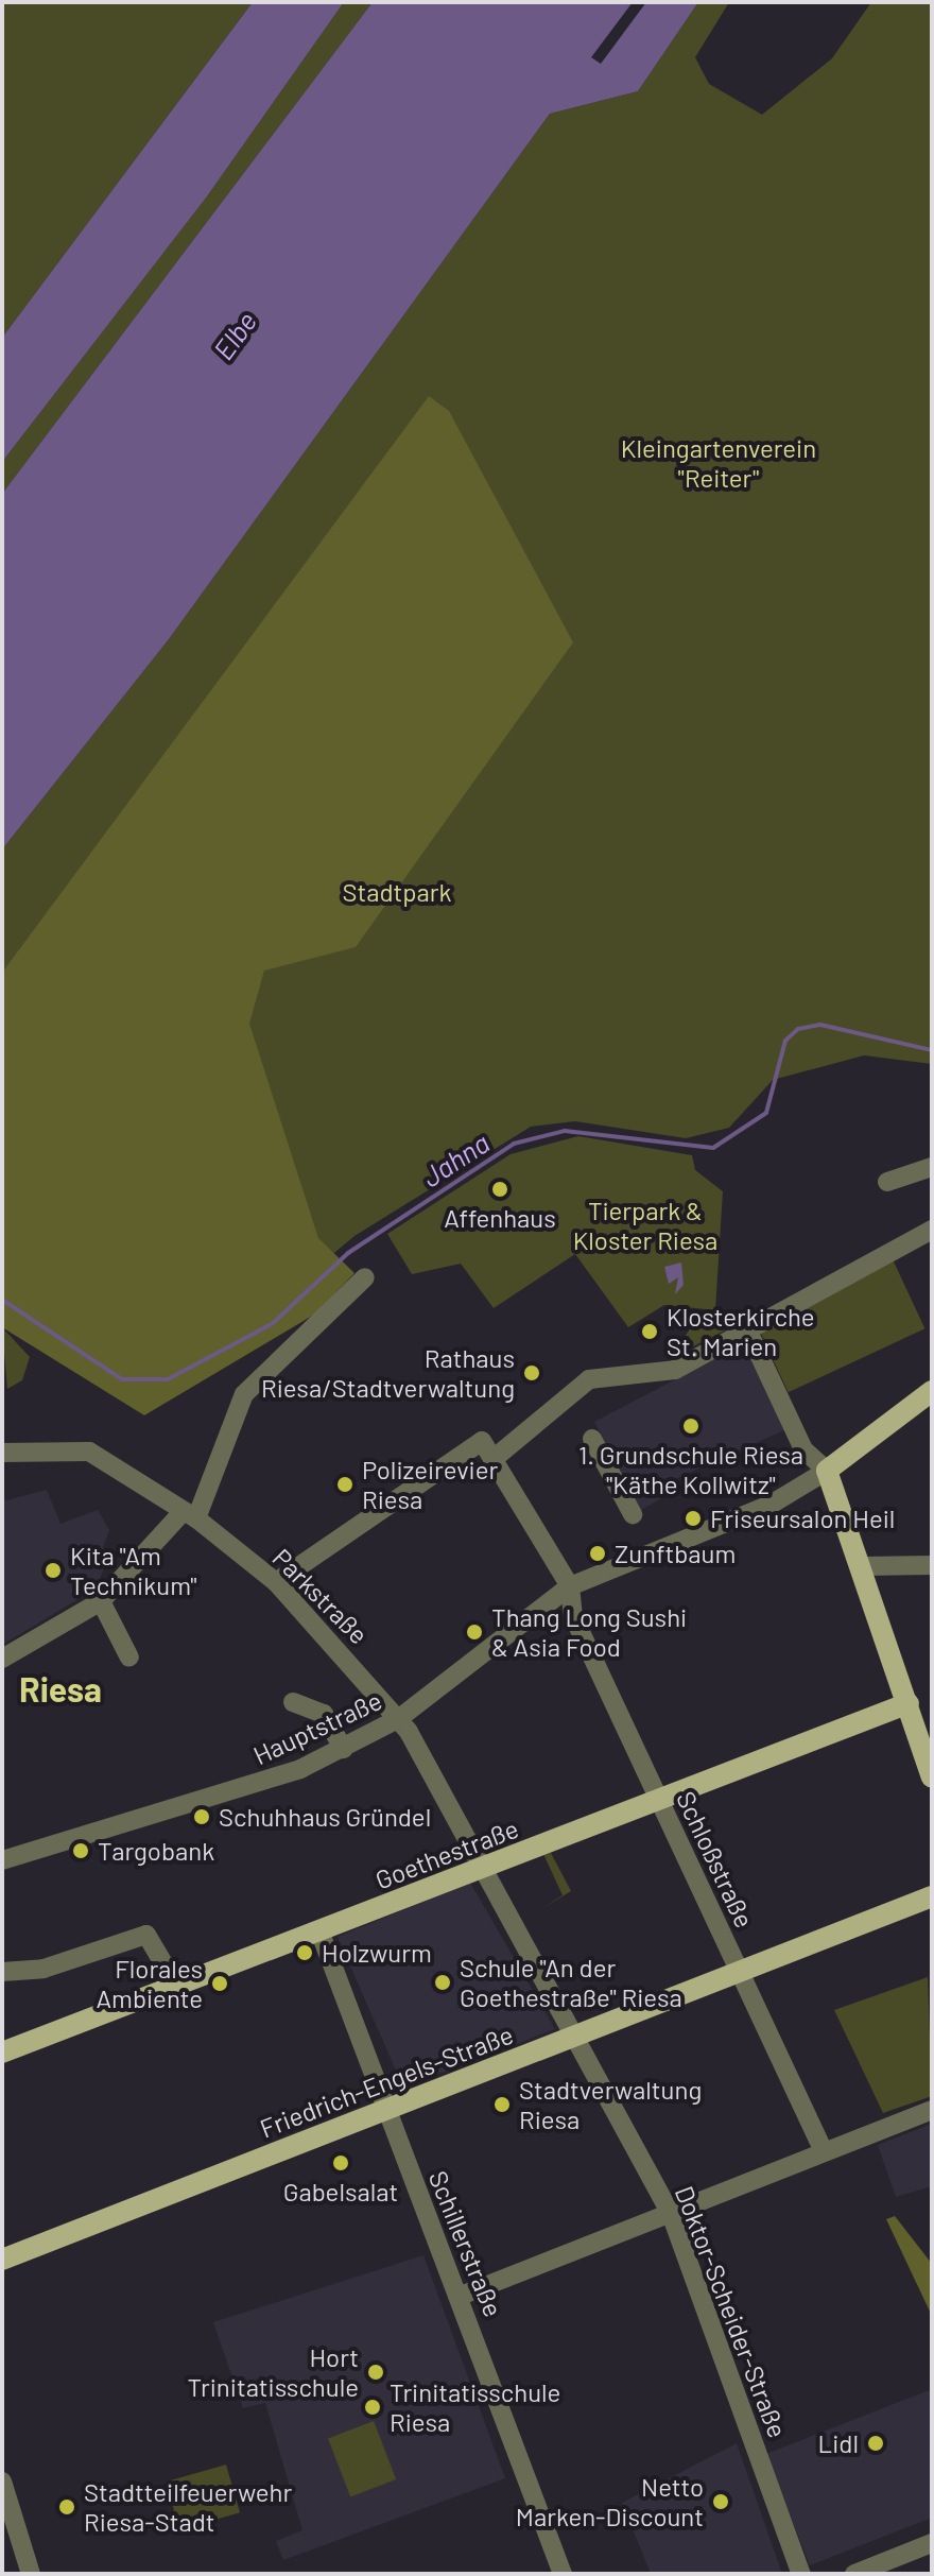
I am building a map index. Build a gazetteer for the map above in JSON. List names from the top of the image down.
{
  "streets": {
    "main road": ["Goethestraße", "Friedrich-Engels-Straße"],
    "street": [
      "Parkstraße",
      "Hauptstraße",
      "Schloßstraße",
      "Schillerstraße",
      "Doktor-Scheider-Straße"
    ]
  },
  "crossings": [
    ["Parkstraße", "Hauptstraße"],
    ["Parkstraße", "Schloßstraße"],
    ["Parkstraße", "Doktor-Scheider-Straße"],
    ["Hauptstraße", "Schloßstraße"],
    ["Hauptstraße", "Doktor-Scheider-Straße"],
    ["Goethestraße", "Schloßstraße"],
    ["Goethestraße", "Schillerstraße"],
    ["Goethestraße", "Doktor-Scheider-Straße"],
    ["Schloßstraße", "Friedrich-Engels-Straße"],
    ["Friedrich-Engels-Straße", "Schillerstraße"],
    ["Friedrich-Engels-Straße", "Doktor-Scheider-Straße"]
  ],
  "districts": ["Riesa"],
  "water": ["Elbe", "Jahna"],
  "parks": ["Kleingartenverein \"Reiter\"", "Stadtpark", "Tierpark & Kloster Riesa"],
  "places": [
    "Affenhaus",
    "Klosterkirche St. Marien",
    "Rathaus Riesa/Stadtverwaltung",
    "1. Grundschule Riesa \"Käthe Kollwitz\"",
    "Polizeirevier Riesa",
    "Friseursalon Heil",
    "Zunftbaum",
    "Kita \"Am Technikum\"",
    "Thang Long Sushi & Asia Food",
    "Schuhhaus Gründel",
    "Targobank",
    "Holzwurm",
    "Schule \"An der Goethestraße\" Riesa",
    "Florales Ambiente",
    "Stadtverwaltung Riesa",
    "Gabelsalat",
    "Hort Trinitatisschule",
    "Trinitatisschule Riesa",
    "Lidl",
    "Netto Marken-Discount",
    "Stadtteilfeuerwehr Riesa-Stadt"
  ]
}
